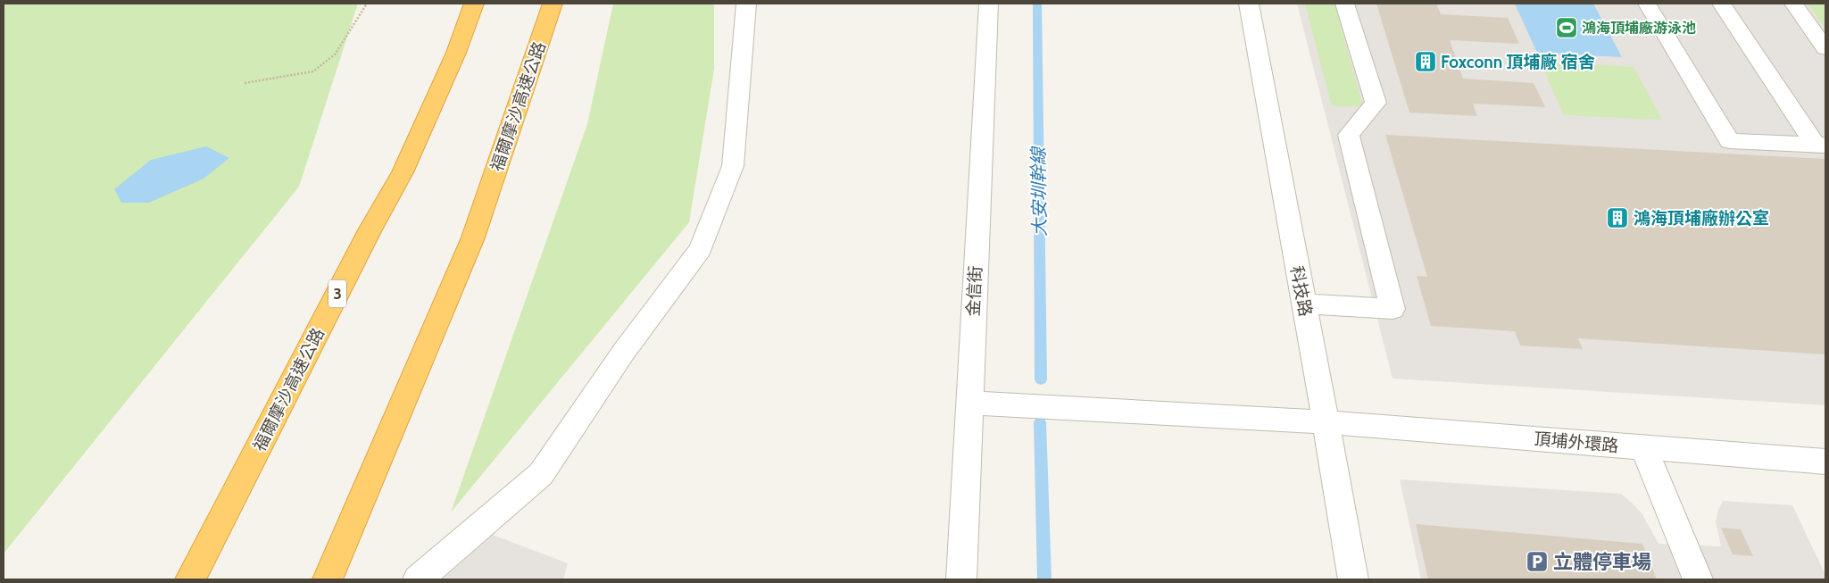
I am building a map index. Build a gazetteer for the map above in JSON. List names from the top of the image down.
{
  "streets": {
    "highway": ["福爾摩沙高速公路", "3"],
    "street": ["金信街", "科技路", "頂埔外環路"]
  },
  "crossings": [
    ["金信街", "頂埔外環路"],
    ["科技路", "頂埔外環路"]
  ],
  "water": ["大安圳幹線"],
  "places": {
    "sports": ["鴻海頂埔廠游泳池"],
    "building": ["Foxconn 頂埔廠 宿舍", "鴻海頂埔廠辦公室"],
    "parking": ["立體停車場"]
  }
}
